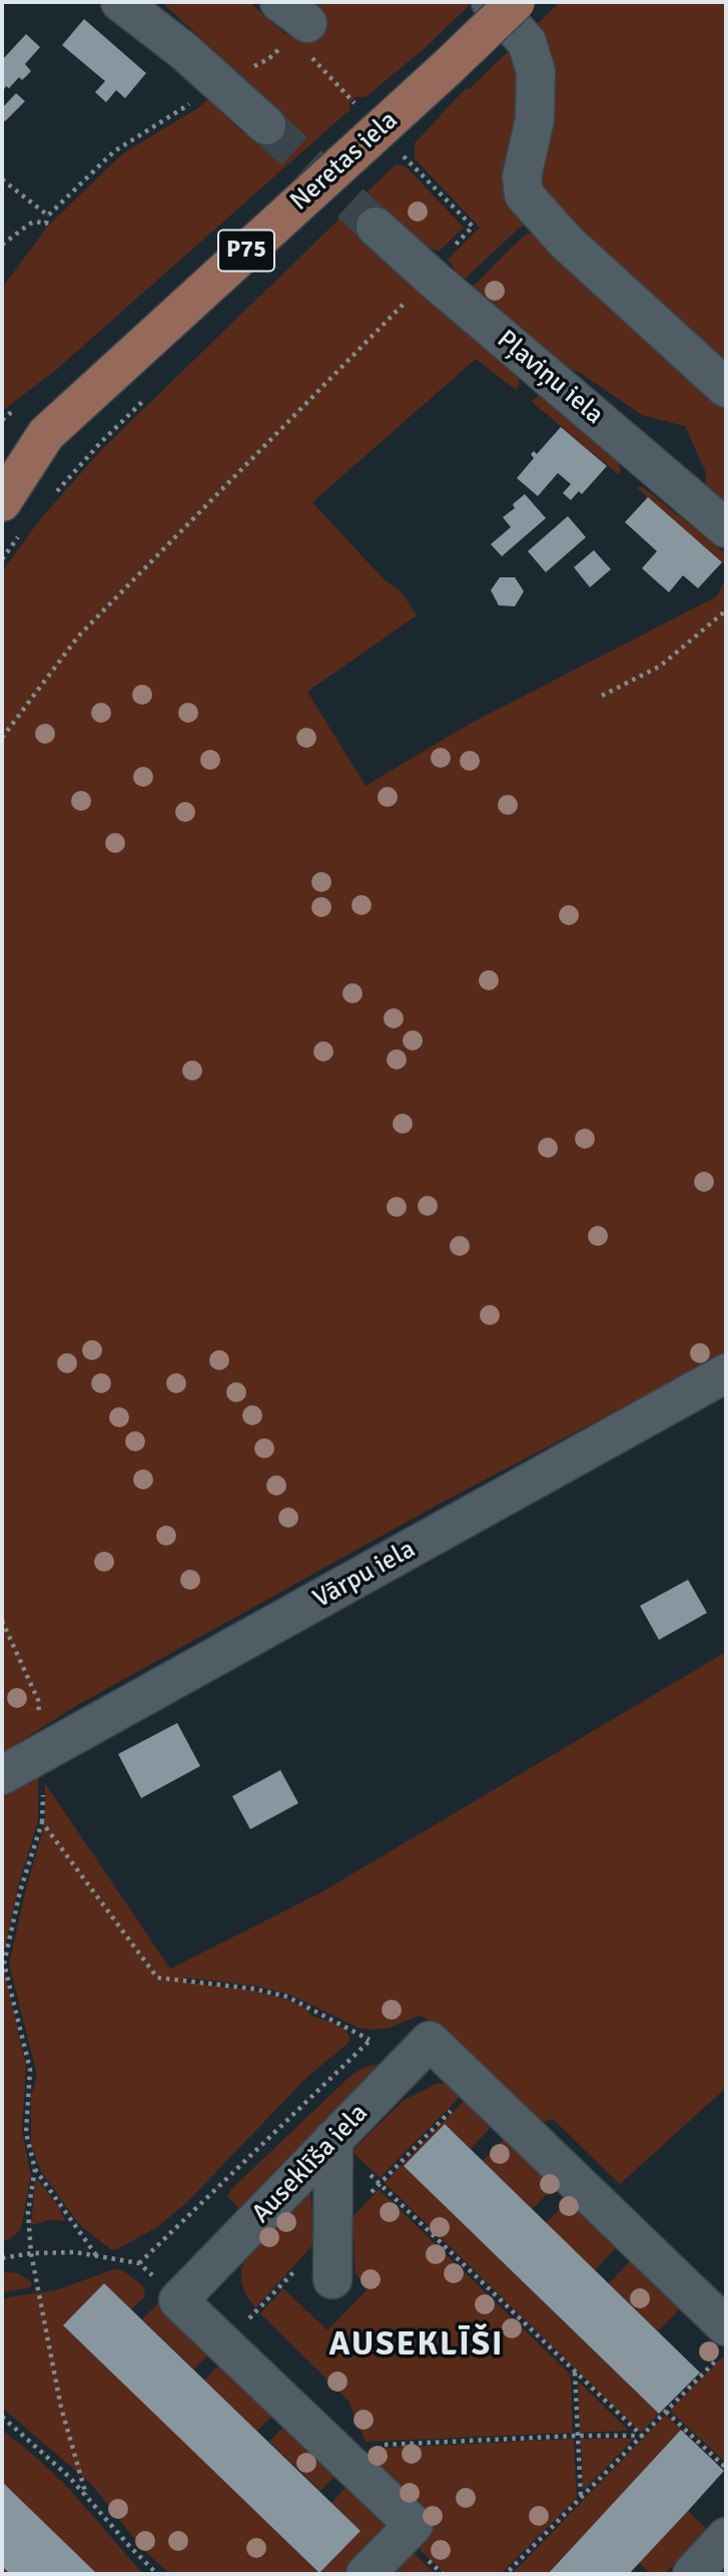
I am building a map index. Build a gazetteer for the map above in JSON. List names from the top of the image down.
{
  "streets": {
    "main road": ["Neretas iela", "P75"],
    "street": ["Pļaviņu iela", "Vārpu iela", "Auseklīša iela"]
  },
  "districts": ["AUSEKLĪŠI"]
}
